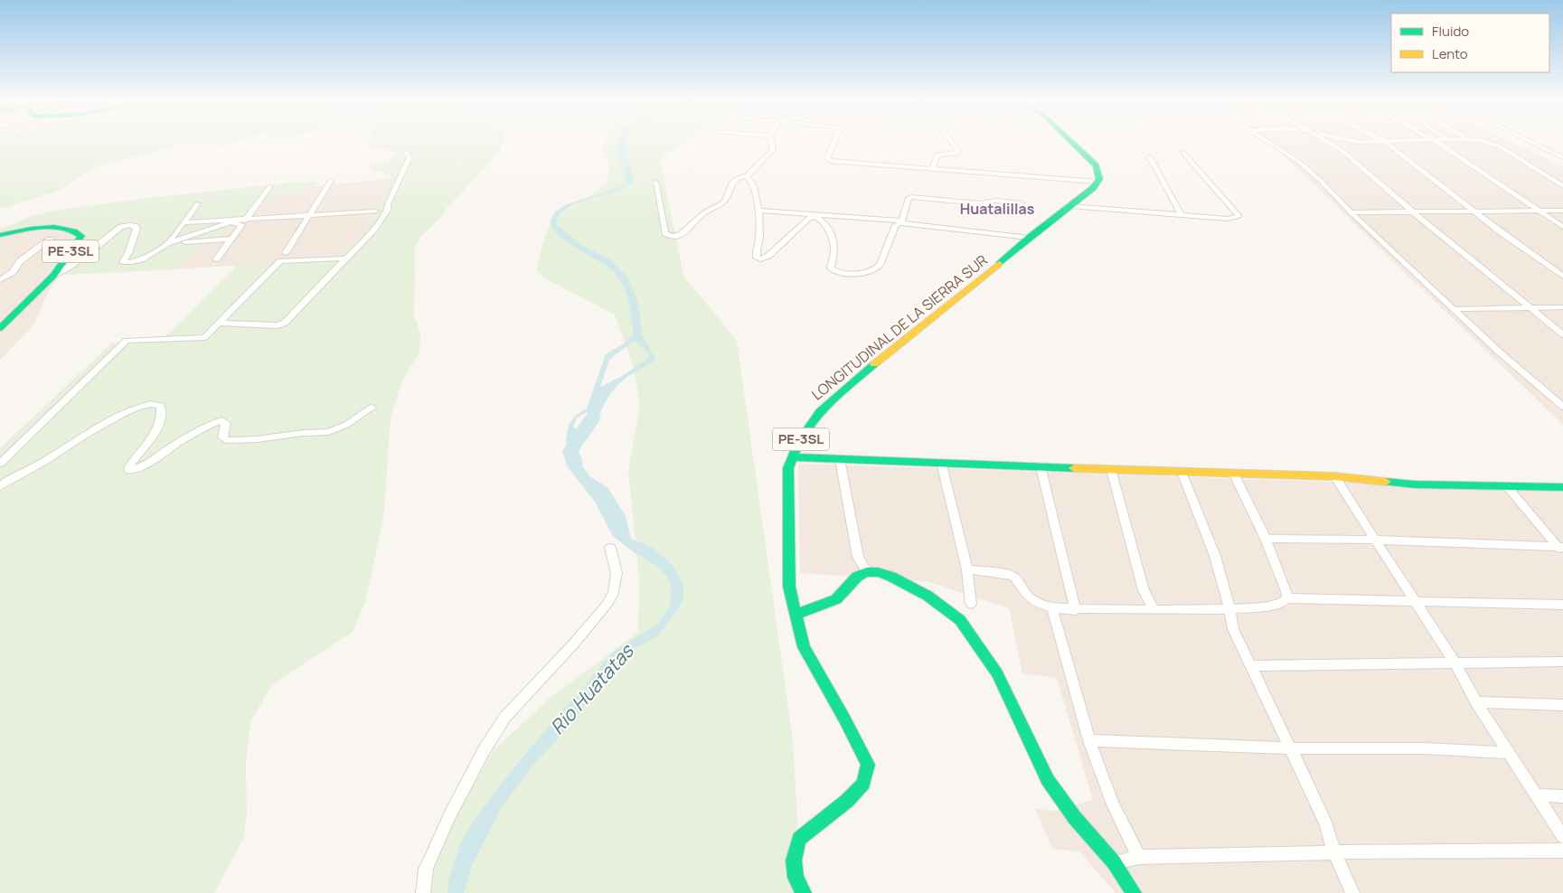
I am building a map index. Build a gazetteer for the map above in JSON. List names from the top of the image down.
{
  "streets": {
    "main road": ["PE-3SL", "LONGITUDINAL DE LA SIERRA SUR"]
  },
  "districts": ["Huatalillas"],
  "water": ["Rio Huatatas"],
  "legend": ["Fluido", "Lento"]
}
